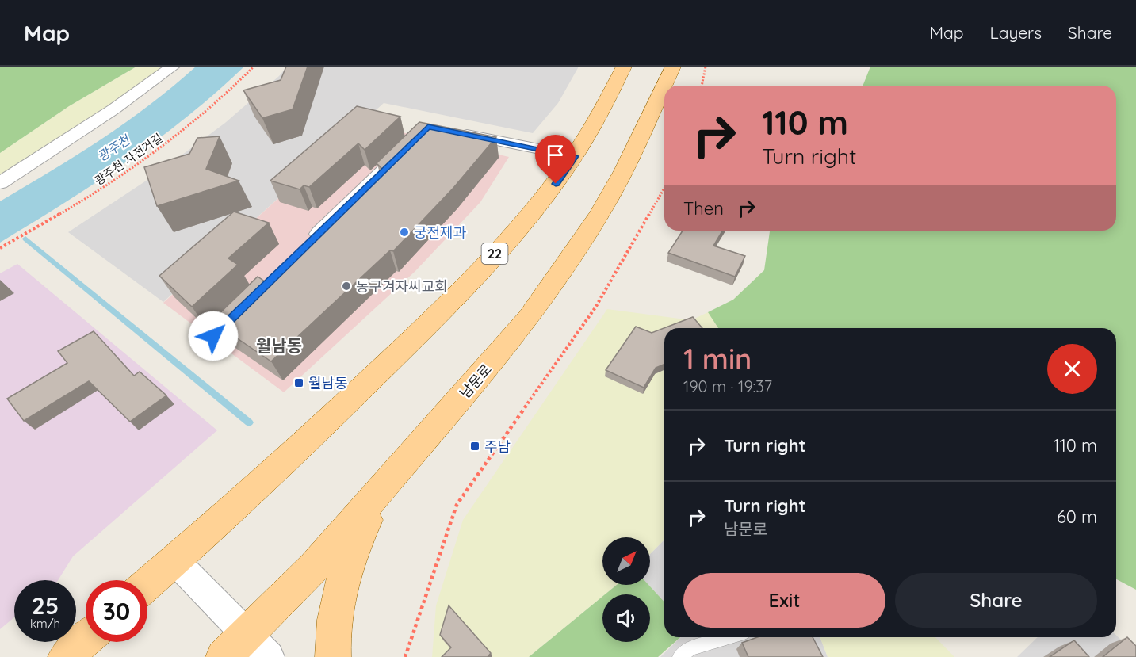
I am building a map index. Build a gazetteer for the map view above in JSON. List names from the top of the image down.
{
  "streets": {
    "main road": ["22", "남문로"],
    "path": ["광주천 자전거길"]
  },
  "districts": ["월남동"],
  "water": ["광주천"],
  "places": {
    "other": ["궁전제과", "동구겨자씨교회"],
    "transit": ["월남동", "주남"]
  },
  "north": "top right",
  "page": {
    "header": "Map",
    "nav": ["Map", "Layers", "Share"],
    "turn": ["110 m", "Turn right"],
    "then": "Then",
    "heading": ["1 min", "190 m · 19:37"],
    "list": [
      {
        "name": "Turn right",
        "value": "110 m"
      },
      {
        "name": "Turn right",
        "note": "남문로",
        "value": "60 m"
      }
    ],
    "buttons": ["Exit", "Share"],
    "speed": "25 km/h",
    "limit": "30"
  }
}
